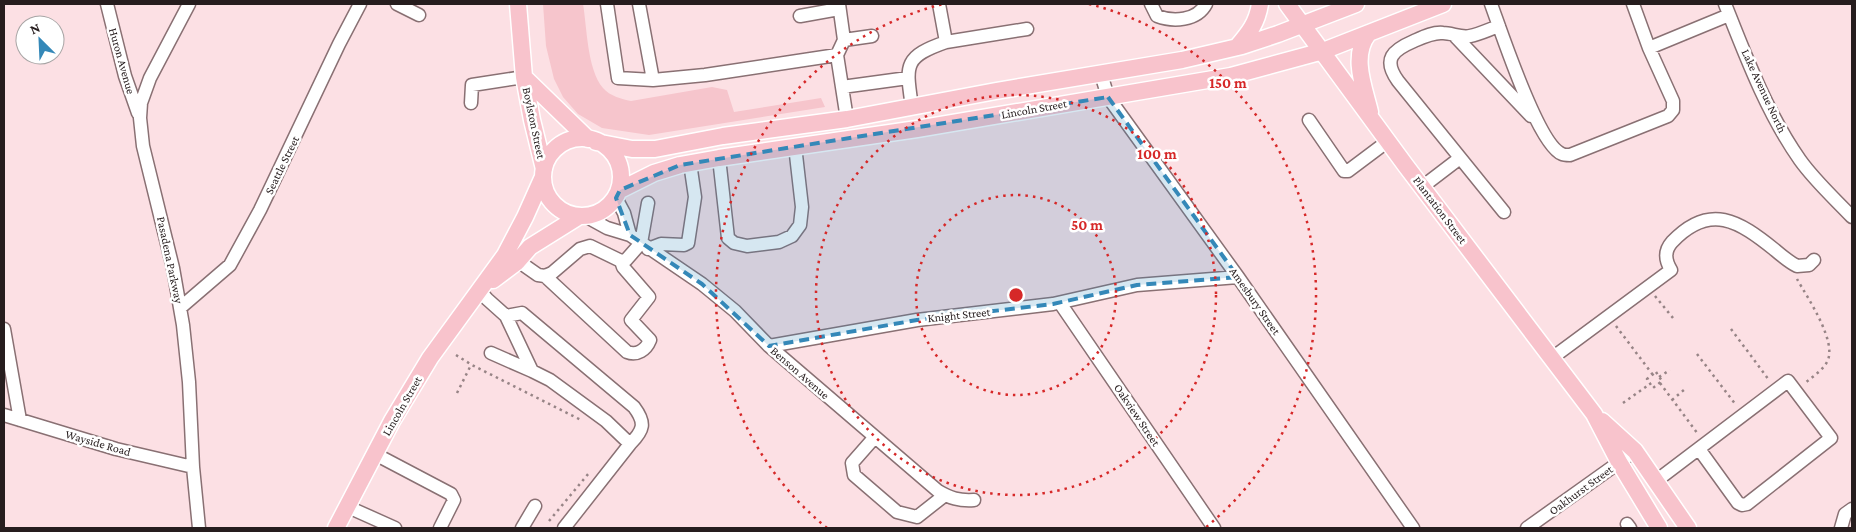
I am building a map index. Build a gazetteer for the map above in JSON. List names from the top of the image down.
{
  "streets": {
    "main road": ["Lincoln Street", "Boylston Street", "Plantation Street"],
    "street": [
      "Huron Avenue",
      "Lake Avenue North",
      "Seattle Street",
      "Pasadena Parkway",
      "Amesbury Street",
      "Knight Street",
      "Benson Avenue",
      "Oakview Street",
      "Wayside Road",
      "Oakhurst Street"
    ]
  },
  "crossings": [
    ["Huron Avenue", "Pasadena Parkway"],
    ["Lincoln Street", "Boylston Street"],
    ["Lincoln Street", "Plantation Street"],
    ["Lincoln Street", "Amesbury Street"],
    ["Lincoln Street", "Benson Avenue"],
    ["Boylston Street", "Benson Avenue"],
    ["Seattle Street", "Pasadena Parkway"],
    ["Plantation Street", "Oakhurst Street"],
    ["Pasadena Parkway", "Wayside Road"],
    ["Amesbury Street", "Knight Street"],
    ["Knight Street", "Benson Avenue"],
    ["Knight Street", "Oakview Street"]
  ],
  "north": "top left",
  "rings": ["150 m", "100 m", "50 m"]
}
